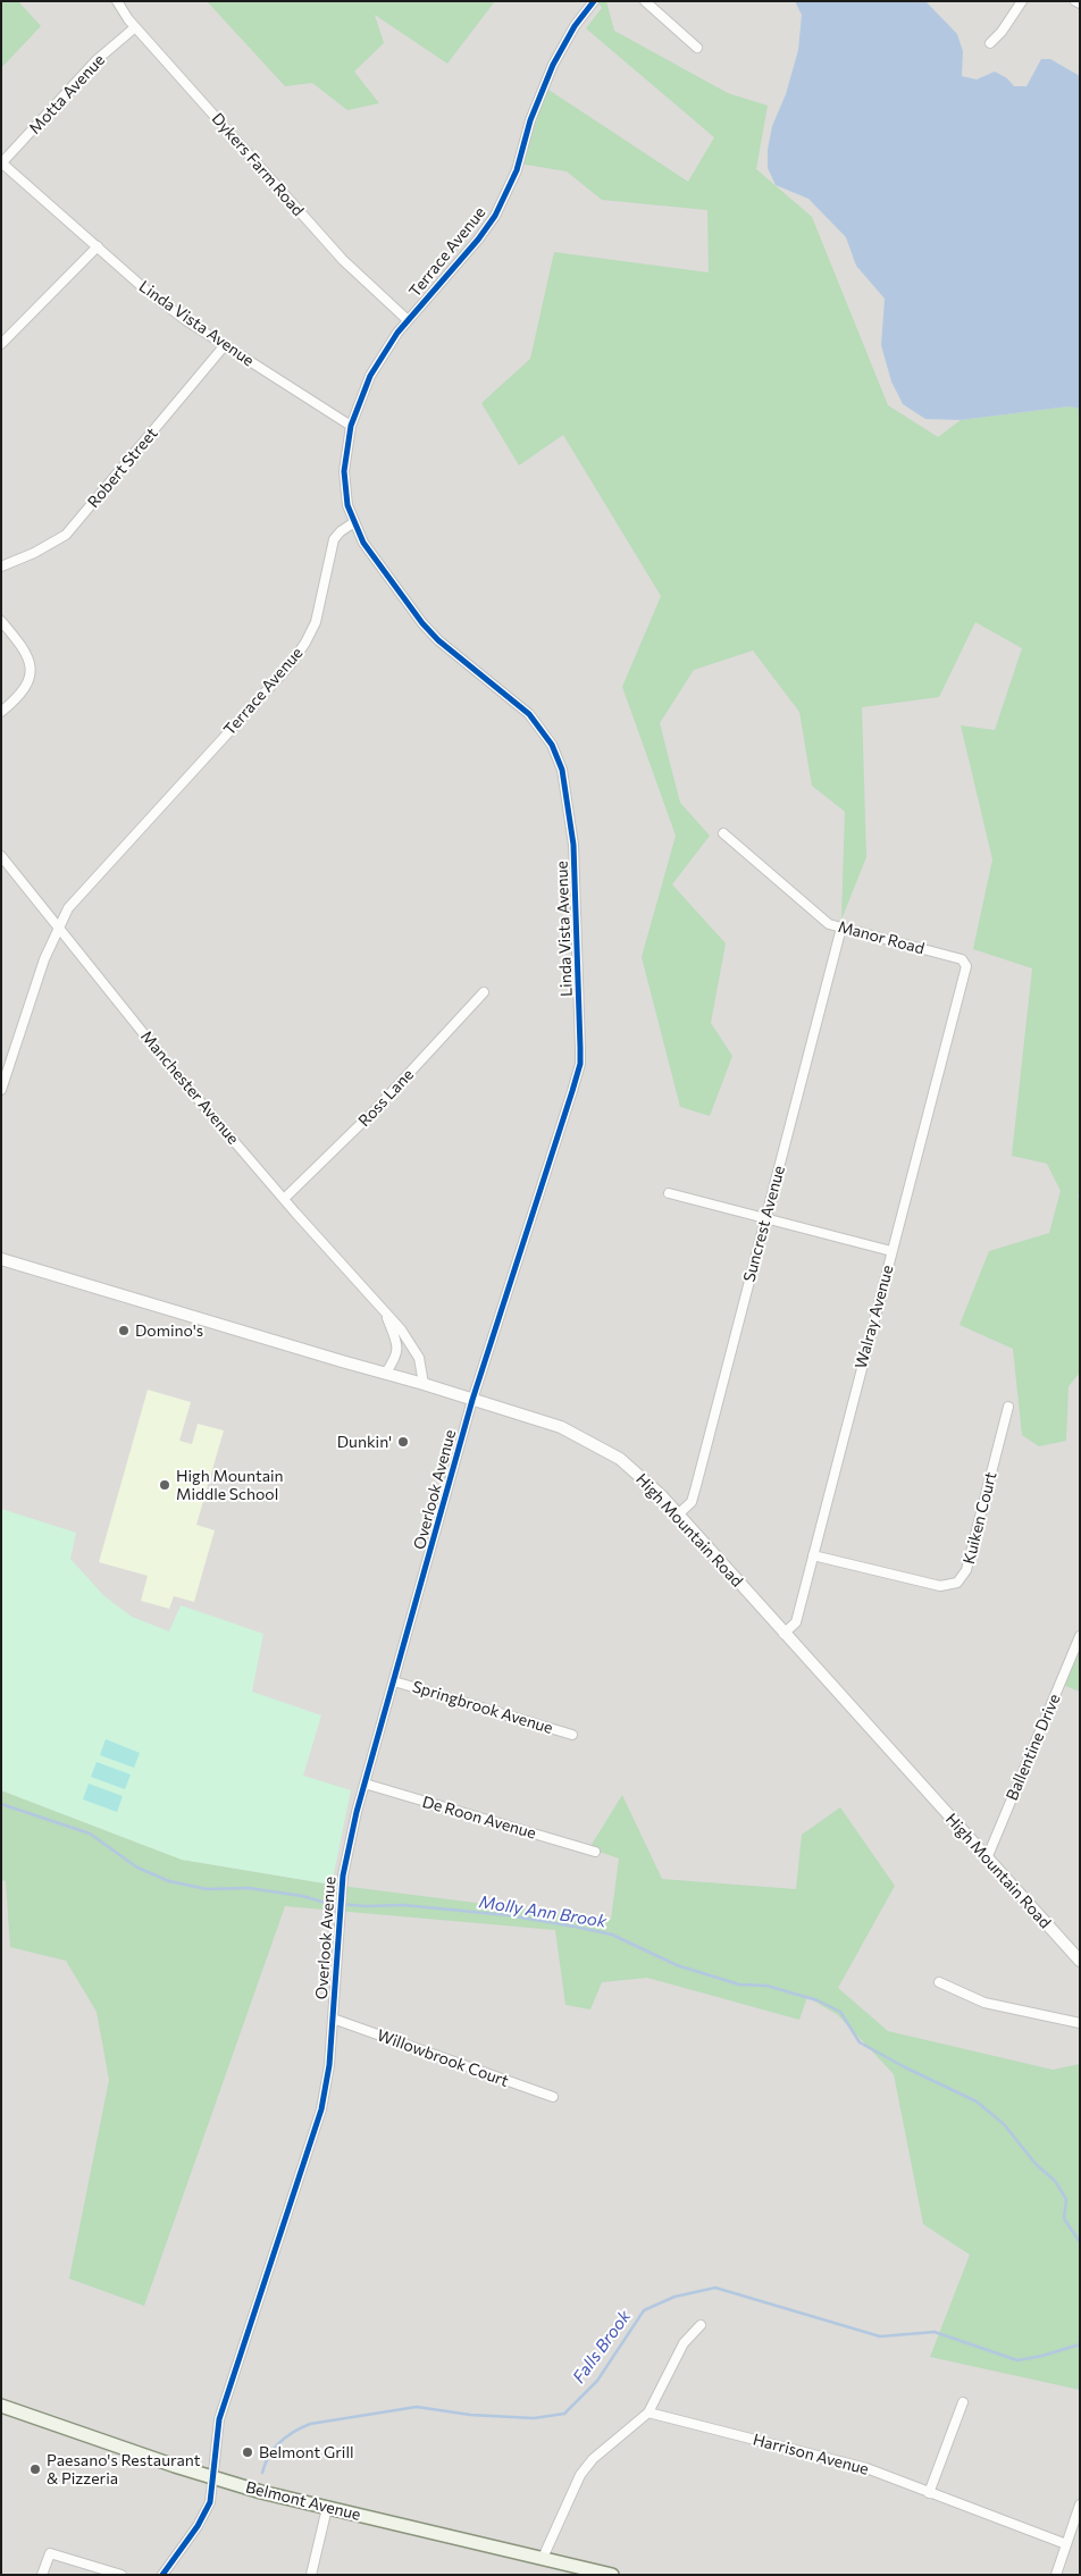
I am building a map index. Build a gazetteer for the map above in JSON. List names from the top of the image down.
{
  "streets": {
    "main road": ["Belmont Avenue"],
    "street": [
      "Motta Avenue",
      "Dykers Farm Road",
      "Terrace Avenue",
      "Linda Vista Avenue",
      "Robert Street",
      "Manor Road",
      "Manchester Avenue",
      "Ross Lane",
      "Suncrest Avenue",
      "Walray Avenue",
      "Overlook Avenue",
      "Kuiken Court",
      "High Mountain Road",
      "Springbrook Avenue",
      "Ballentine Drive",
      "De Roon Avenue",
      "Willowbrook Court",
      "Harrison Avenue"
    ]
  },
  "crossings": [
    ["Motta Avenue", "Dykers Farm Road"],
    ["Motta Avenue", "Linda Vista Avenue"],
    ["Dykers Farm Road", "Terrace Avenue"],
    ["Terrace Avenue", "Linda Vista Avenue"],
    ["Terrace Avenue", "Manchester Avenue"],
    ["Linda Vista Avenue", "Robert Street"],
    ["Linda Vista Avenue", "Overlook Avenue"],
    ["Linda Vista Avenue", "High Mountain Road"],
    ["Manor Road", "Suncrest Avenue"],
    ["Manor Road", "Walray Avenue"],
    ["Manchester Avenue", "Ross Lane"],
    ["Manchester Avenue", "High Mountain Road"],
    ["Suncrest Avenue", "High Mountain Road"],
    ["Walray Avenue", "Kuiken Court"],
    ["Walray Avenue", "High Mountain Road"],
    ["Overlook Avenue", "High Mountain Road"],
    ["Overlook Avenue", "Springbrook Avenue"],
    ["Overlook Avenue", "De Roon Avenue"],
    ["Overlook Avenue", "Willowbrook Court"],
    ["Overlook Avenue", "Belmont Avenue"],
    ["High Mountain Road", "Ballentine Drive"]
  ],
  "water": ["Molly Ann Brook", "Falls Brook"],
  "places": [
    "Domino's",
    "Dunkin'",
    "High Mountain Middle School",
    "Belmont Grill",
    "Paesano's Restaurant & Pizzeria"
  ]
}
